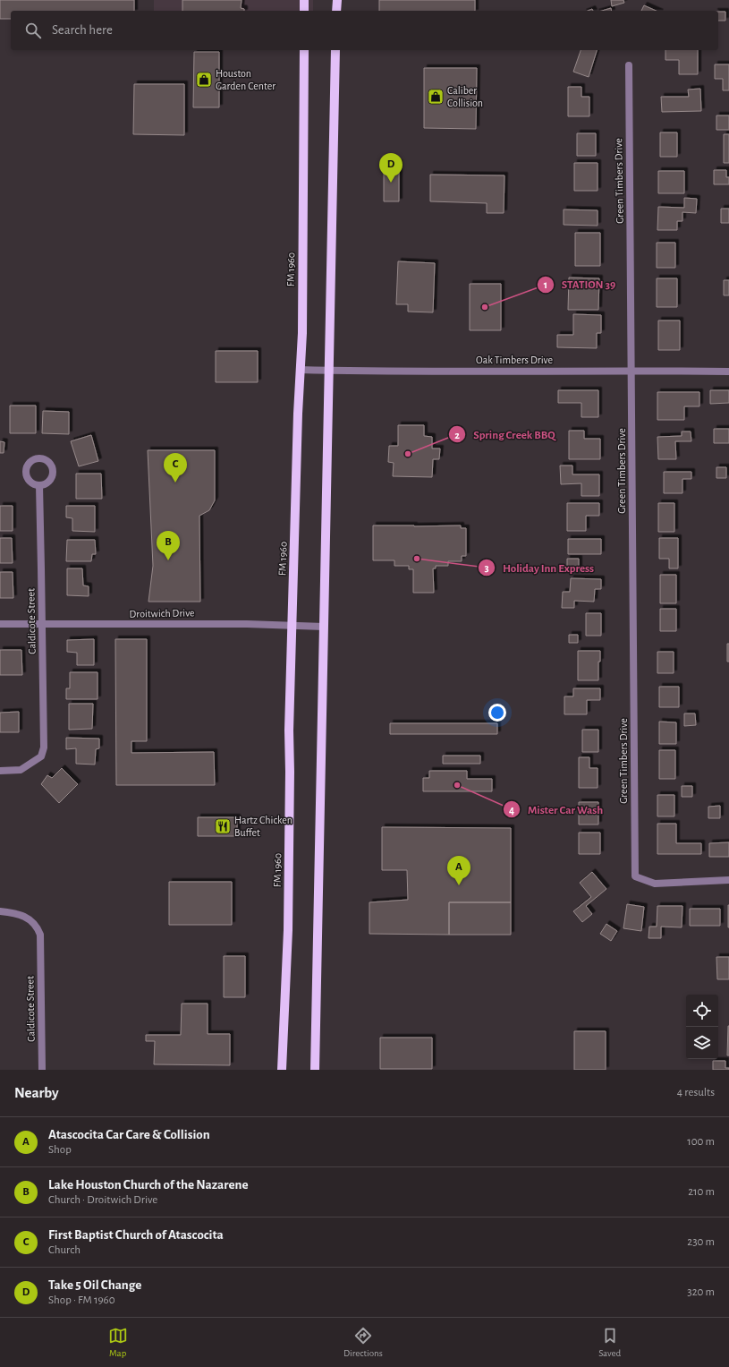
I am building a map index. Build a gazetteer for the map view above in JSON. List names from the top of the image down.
{
  "streets": {
    "main road": ["FM 1960"],
    "street": [
      "Green Timbers Drive",
      "Oak Timbers Drive",
      "Droitwich Drive",
      "Caldicote Street"
    ]
  },
  "crossings": [
    ["Green Timbers Drive", "Oak Timbers Drive"],
    ["FM 1960", "Oak Timbers Drive"],
    ["FM 1960", "Droitwich Drive"],
    ["Droitwich Drive", "Caldicote Street"]
  ],
  "places": {
    "shop": ["Houston Garden Center", "Caliber Collision"],
    "other": [
      "STATION 39",
      "Spring Creek BBQ",
      "Holiday Inn Express",
      "Mister Car Wash"
    ],
    "restaurant": ["Hartz Chicken Buffet"]
  },
  "page": {
    "search": "Search here",
    "pins": [
      "D",
      "C",
      "B",
      "A"
    ],
    "heading": ["Nearby", "4 results"],
    "list": [
      {
        "mark": "A",
        "name": "Atascocita Car Care & Collision",
        "note": "Shop",
        "value": "100 m"
      },
      {
        "mark": "B",
        "name": "Lake Houston Church of the Nazarene",
        "note": "Church · Droitwich Drive",
        "value": "210 m"
      },
      {
        "mark": "C",
        "name": "First Baptist Church of Atascocita",
        "note": "Church",
        "value": "230 m"
      },
      {
        "mark": "D",
        "name": "Take 5 Oil Change",
        "note": "Shop · FM 1960",
        "value": "320 m"
      }
    ],
    "nav": ["Map", "Directions", "Saved"]
  }
}
